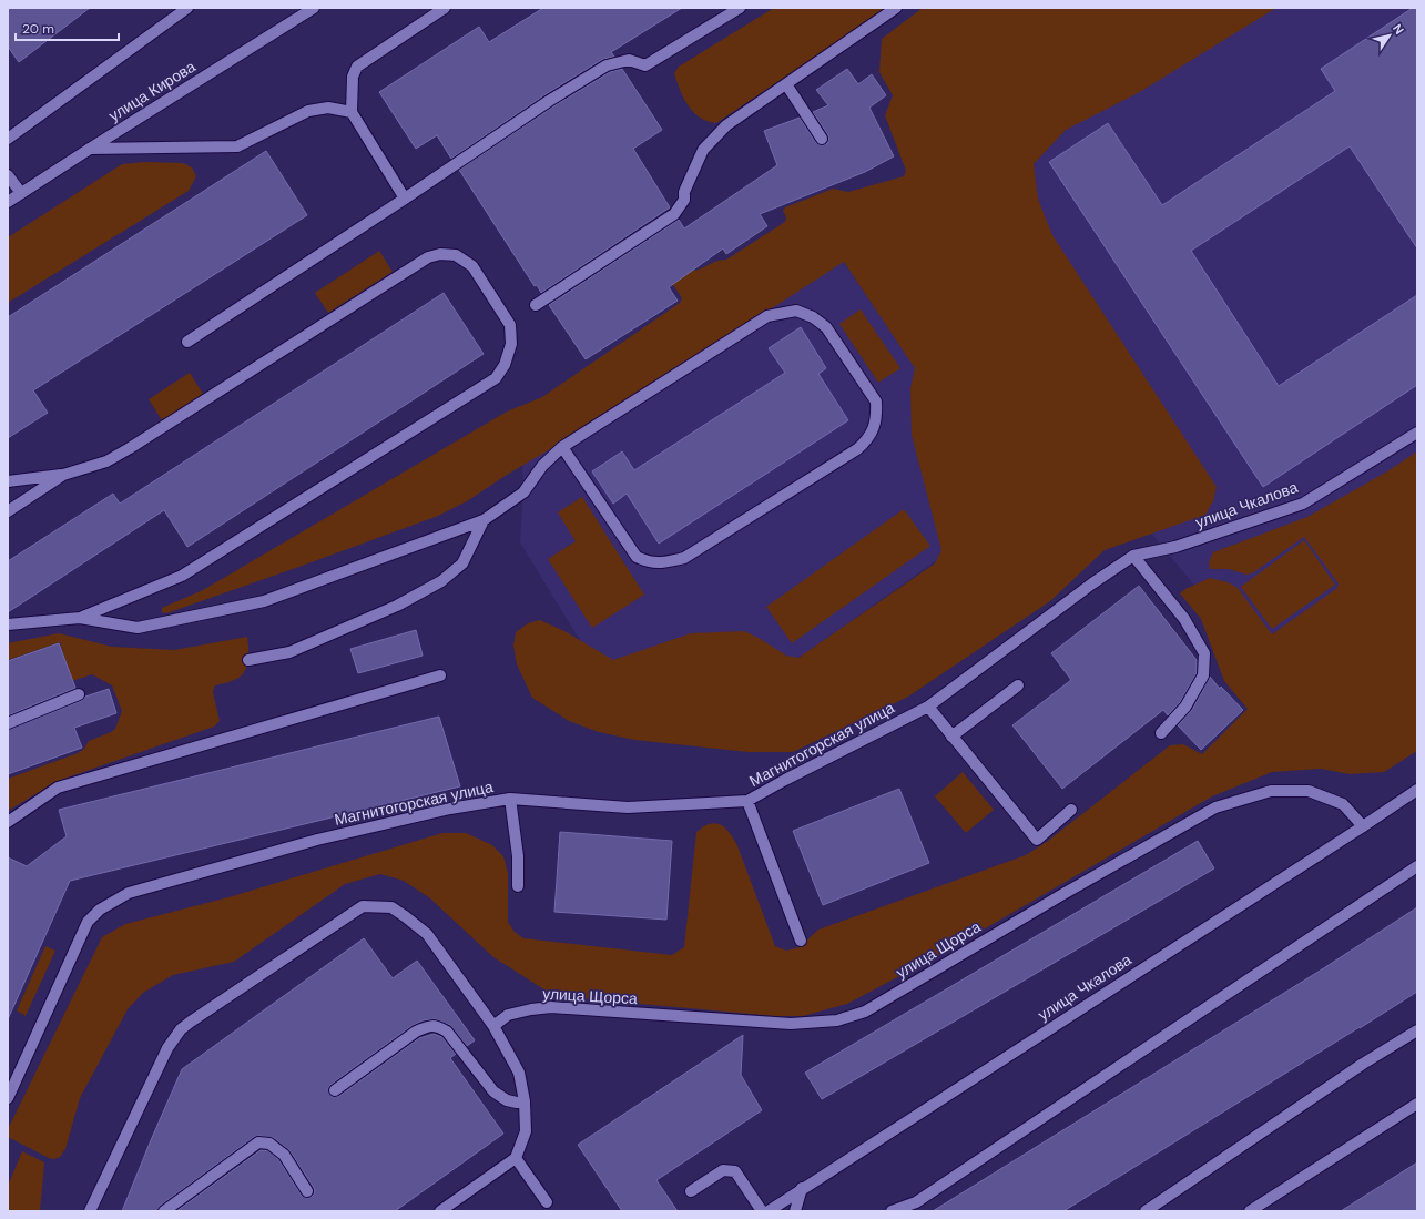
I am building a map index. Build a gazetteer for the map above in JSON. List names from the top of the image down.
{
  "streets": {
    "main road": [
      "улица Кирова",
      "улица Чкалова",
      "Магнитогорская улица",
      "улица Щорса"
    ]
  },
  "crossings": [
    ["улица Чкалова", "Магнитогорская улица"],
    ["улица Чкалова", "улица Щорса"]
  ],
  "scale_bar": "20 m",
  "north": "top right"
}
